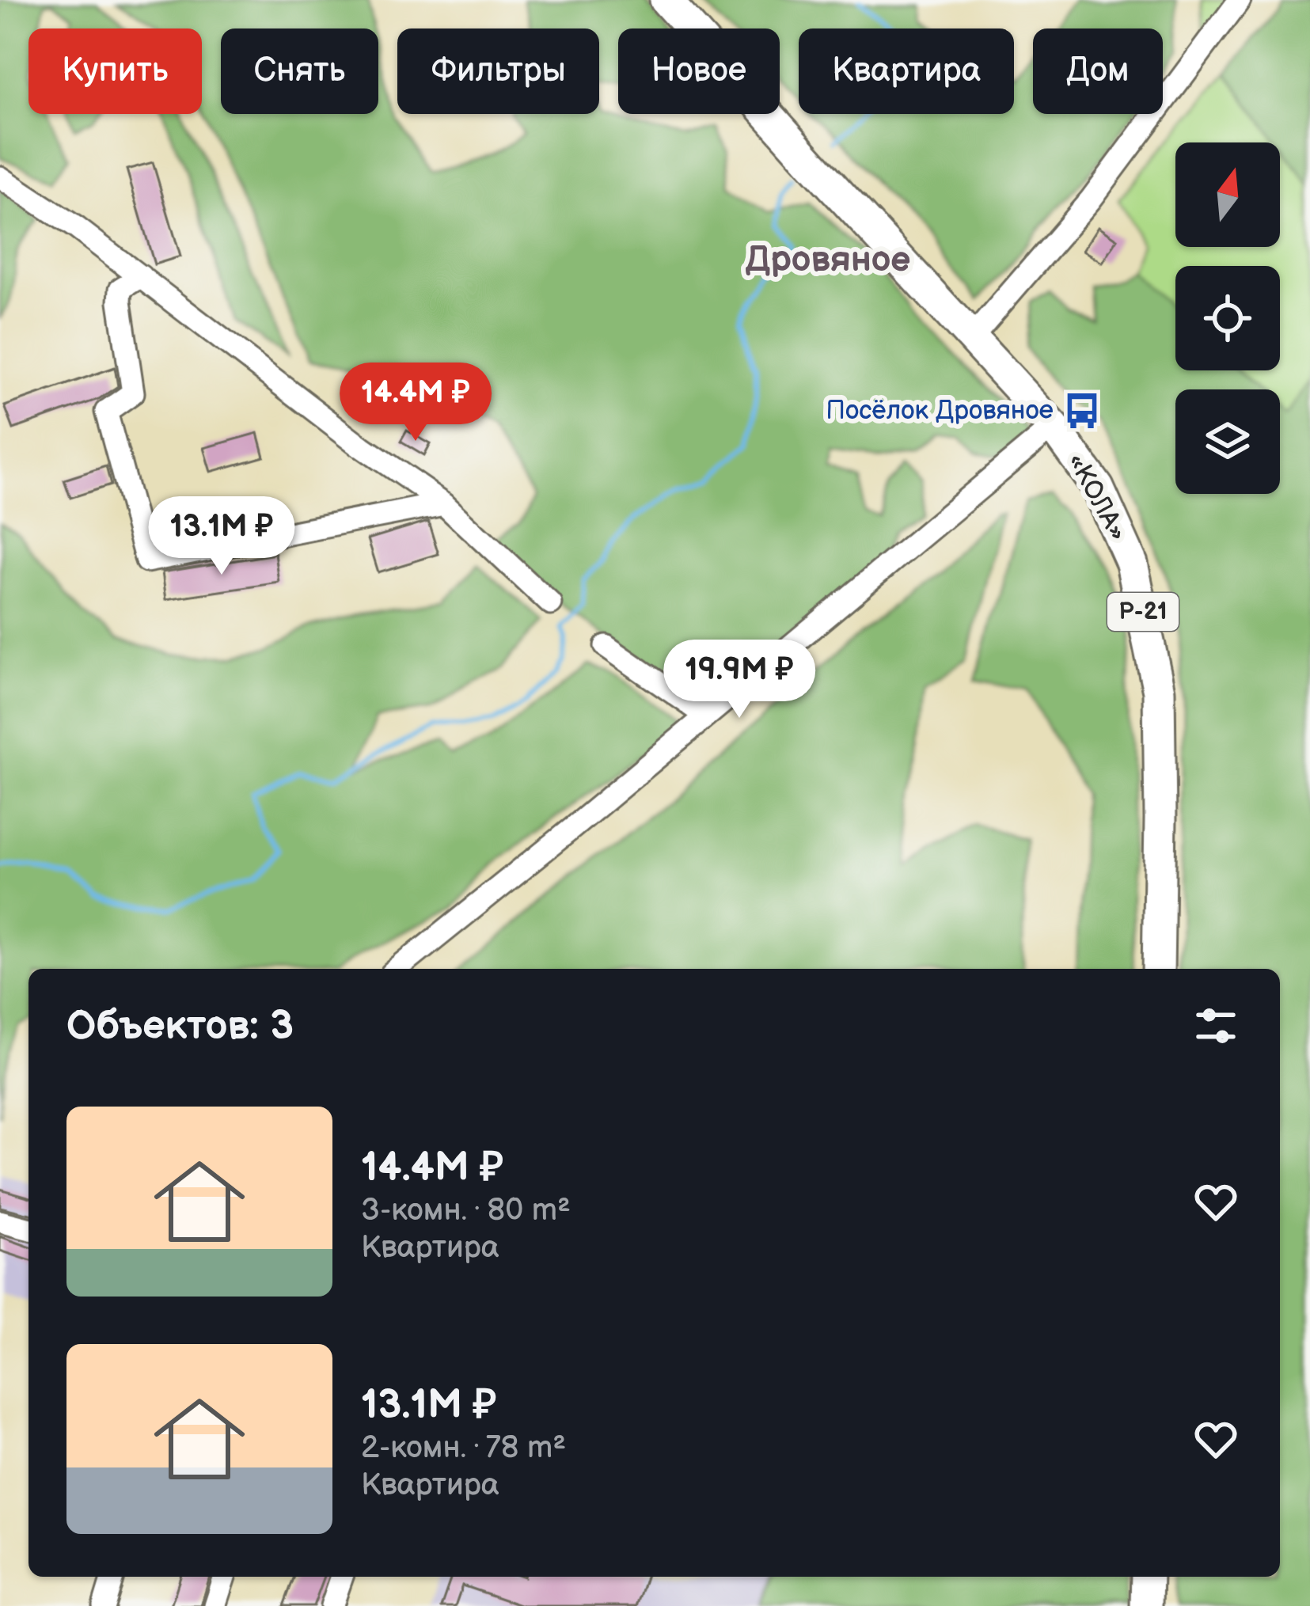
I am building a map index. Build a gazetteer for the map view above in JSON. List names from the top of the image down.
{
  "streets": {
    "highway": ["«КОЛА»", "Р-21"]
  },
  "districts": ["Дровяное"],
  "places": {
    "bus stop": ["Посёлок Дровяное"]
  },
  "north": "top",
  "page": {
    "chip": [
      "Купить",
      "Снять",
      "Фильтры",
      "Новое",
      "Квартира",
      "Дом"
    ],
    "price": ["14.4M ₽", "13.1M ₽", "19.9M ₽"],
    "heading": "Объектов: 3",
    "list": [
      {
        "name": "14.4M ₽",
        "note": "3-комн. · 80 m² · Квартира"
      },
      {
        "name": "13.1M ₽",
        "note": "2-комн. · 78 m² · Квартира"
      }
    ]
  }
}
